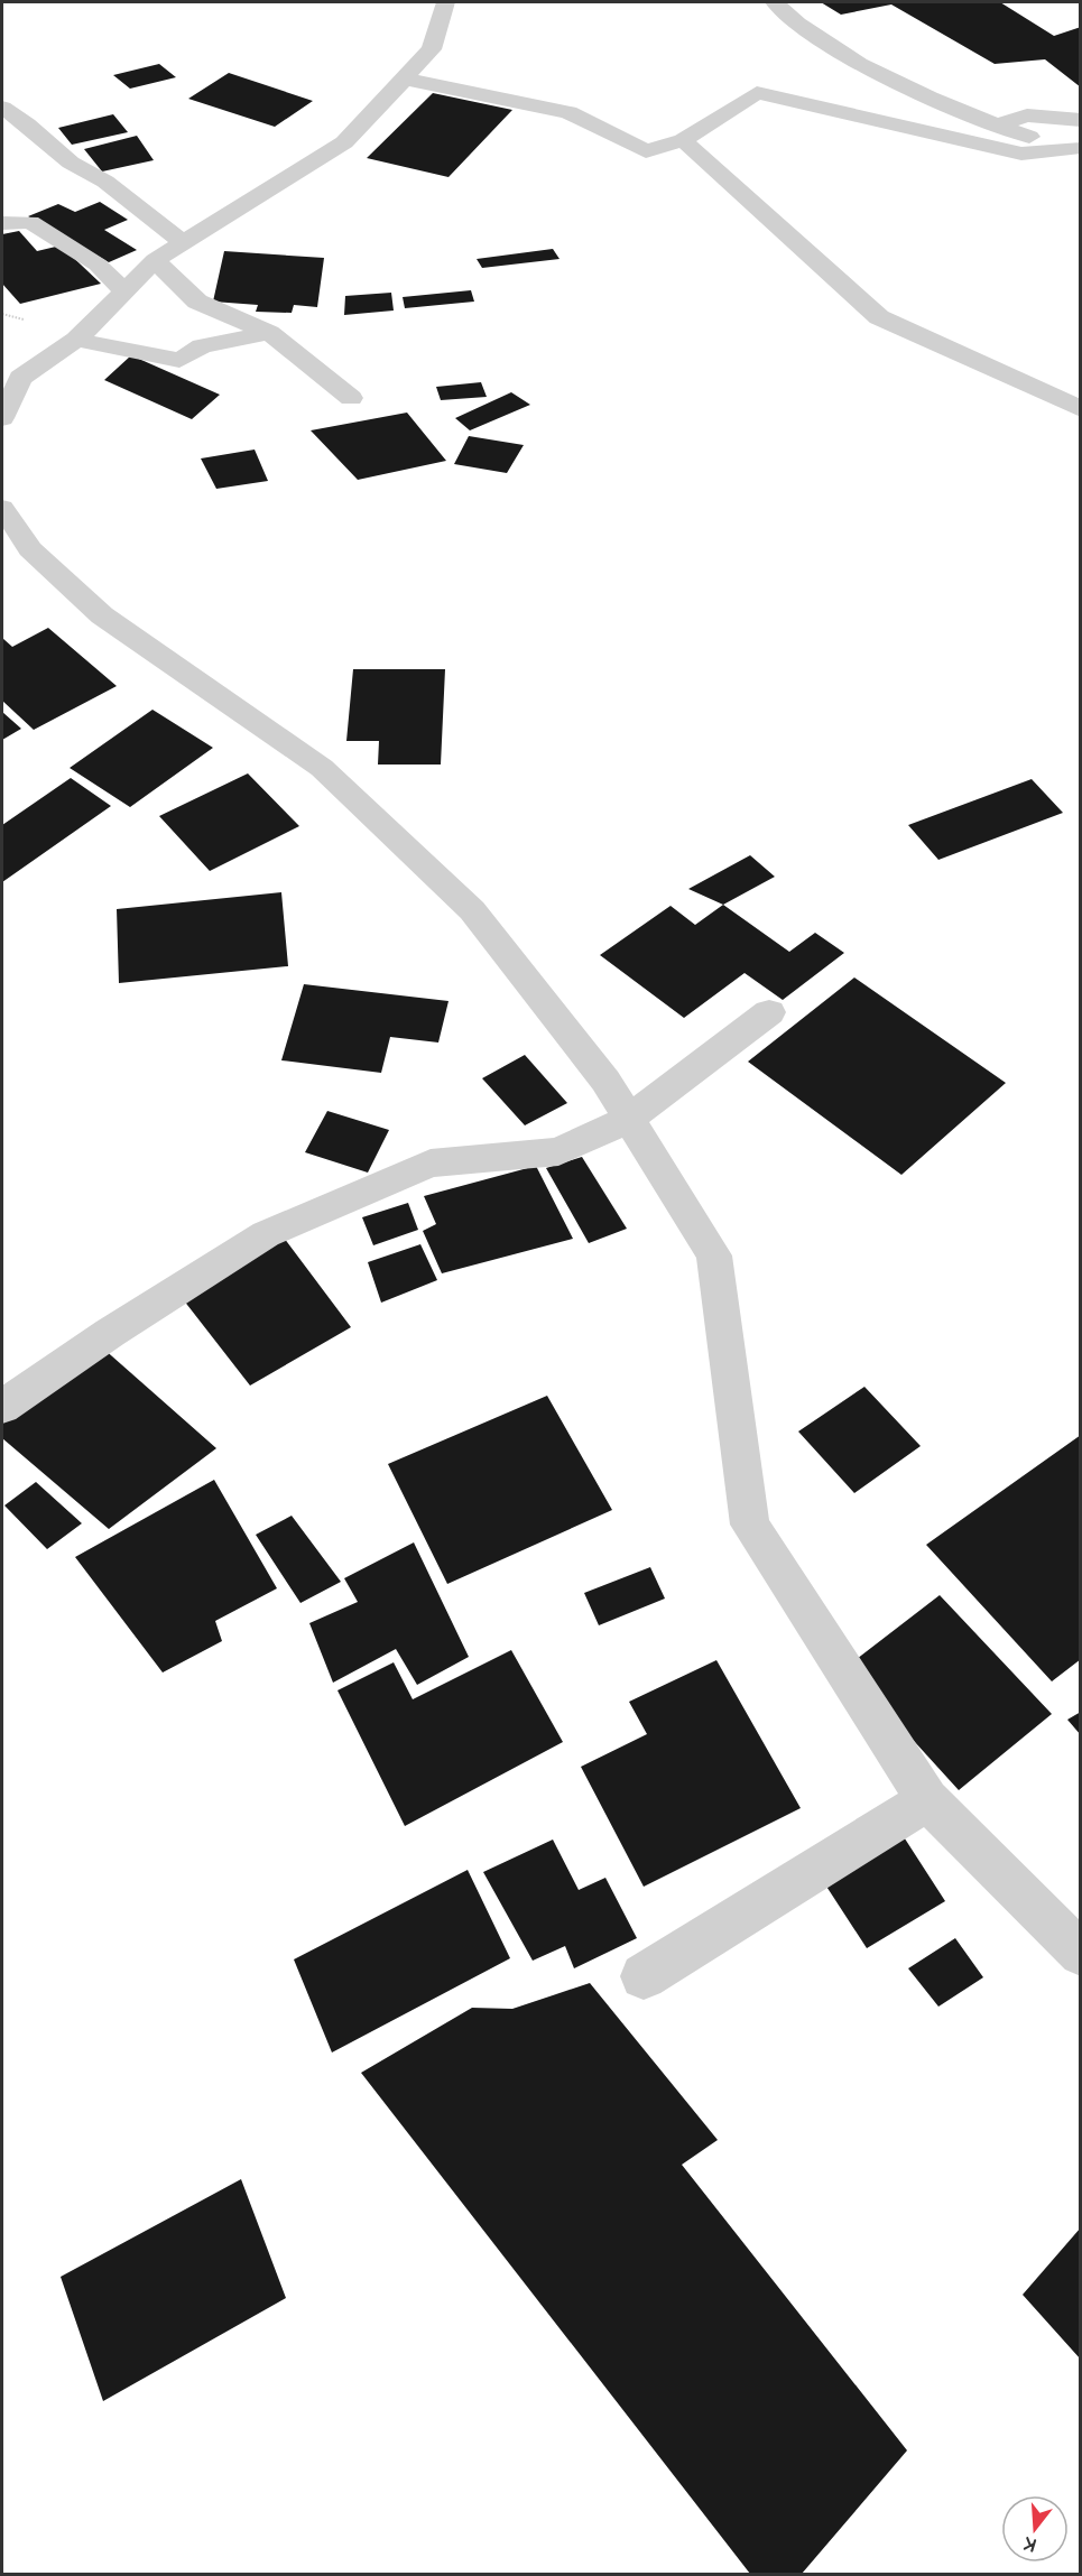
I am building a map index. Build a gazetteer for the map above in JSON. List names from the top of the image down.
{
  "north": "bottom"
}
